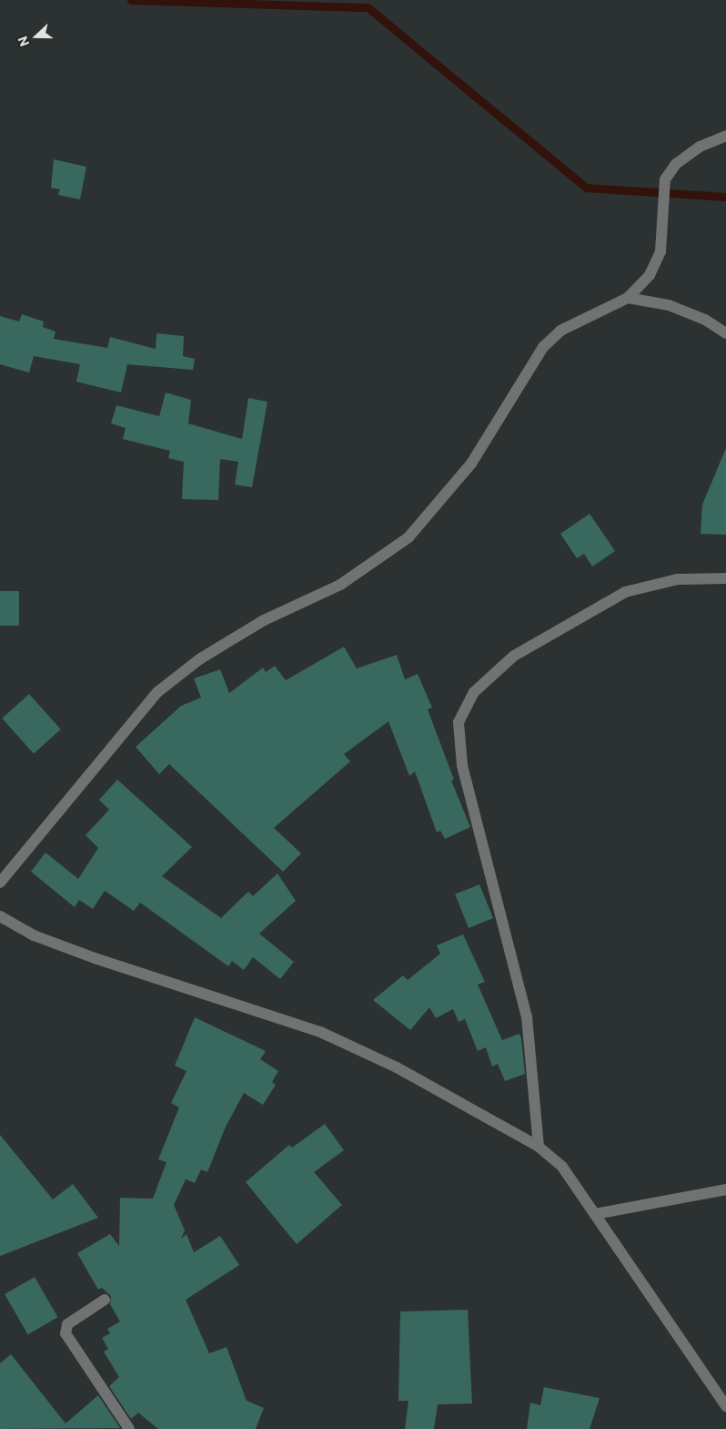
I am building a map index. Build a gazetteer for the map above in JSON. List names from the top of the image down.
{
  "north": "left"
}
